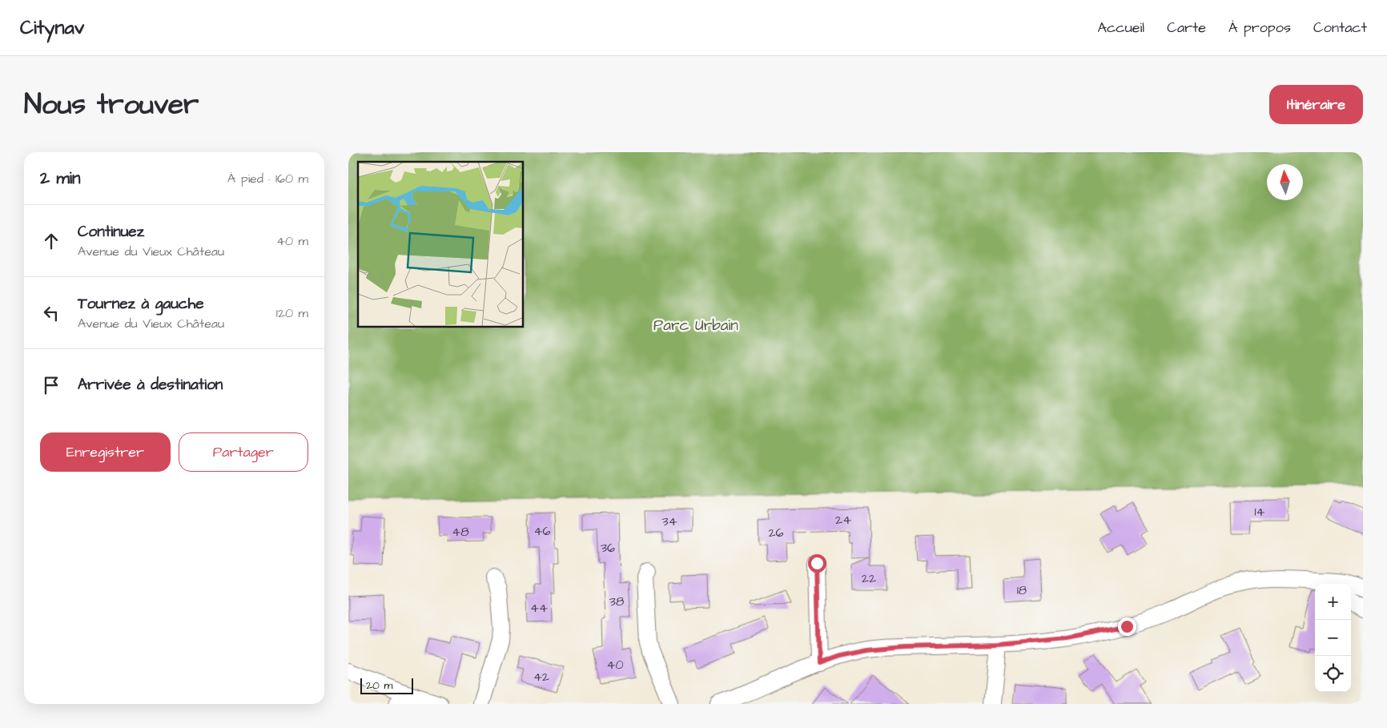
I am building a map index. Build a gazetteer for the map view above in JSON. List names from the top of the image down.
{
  "parks": ["Parc Urbain"],
  "house_numbers": [
    "14",
    "24",
    "34",
    "46",
    "48",
    "26",
    "36",
    "22",
    "18",
    "38",
    "44",
    "40",
    "42"
  ],
  "scale_bar": "20 m",
  "north": "top",
  "page": {
    "header": "Citynav",
    "nav": [
      "Accueil",
      "Carte",
      "À propos",
      "Contact"
    ],
    "title": "Nous trouver",
    "buttons": [
      "Itinéraire",
      ["Enregistrer", "Partager"]
    ],
    "heading": ["2 min", "À pied · 160 m"],
    "list": [
      ["Continuez", "Avenue du Vieux Château", "40 m"],
      ["Tournez à gauche", "Avenue du Vieux Château", "120 m"],
      "Arrivée à destination"
    ],
    "map_buttons": ["+", "−"],
    "scale": "20 m"
  }
}
